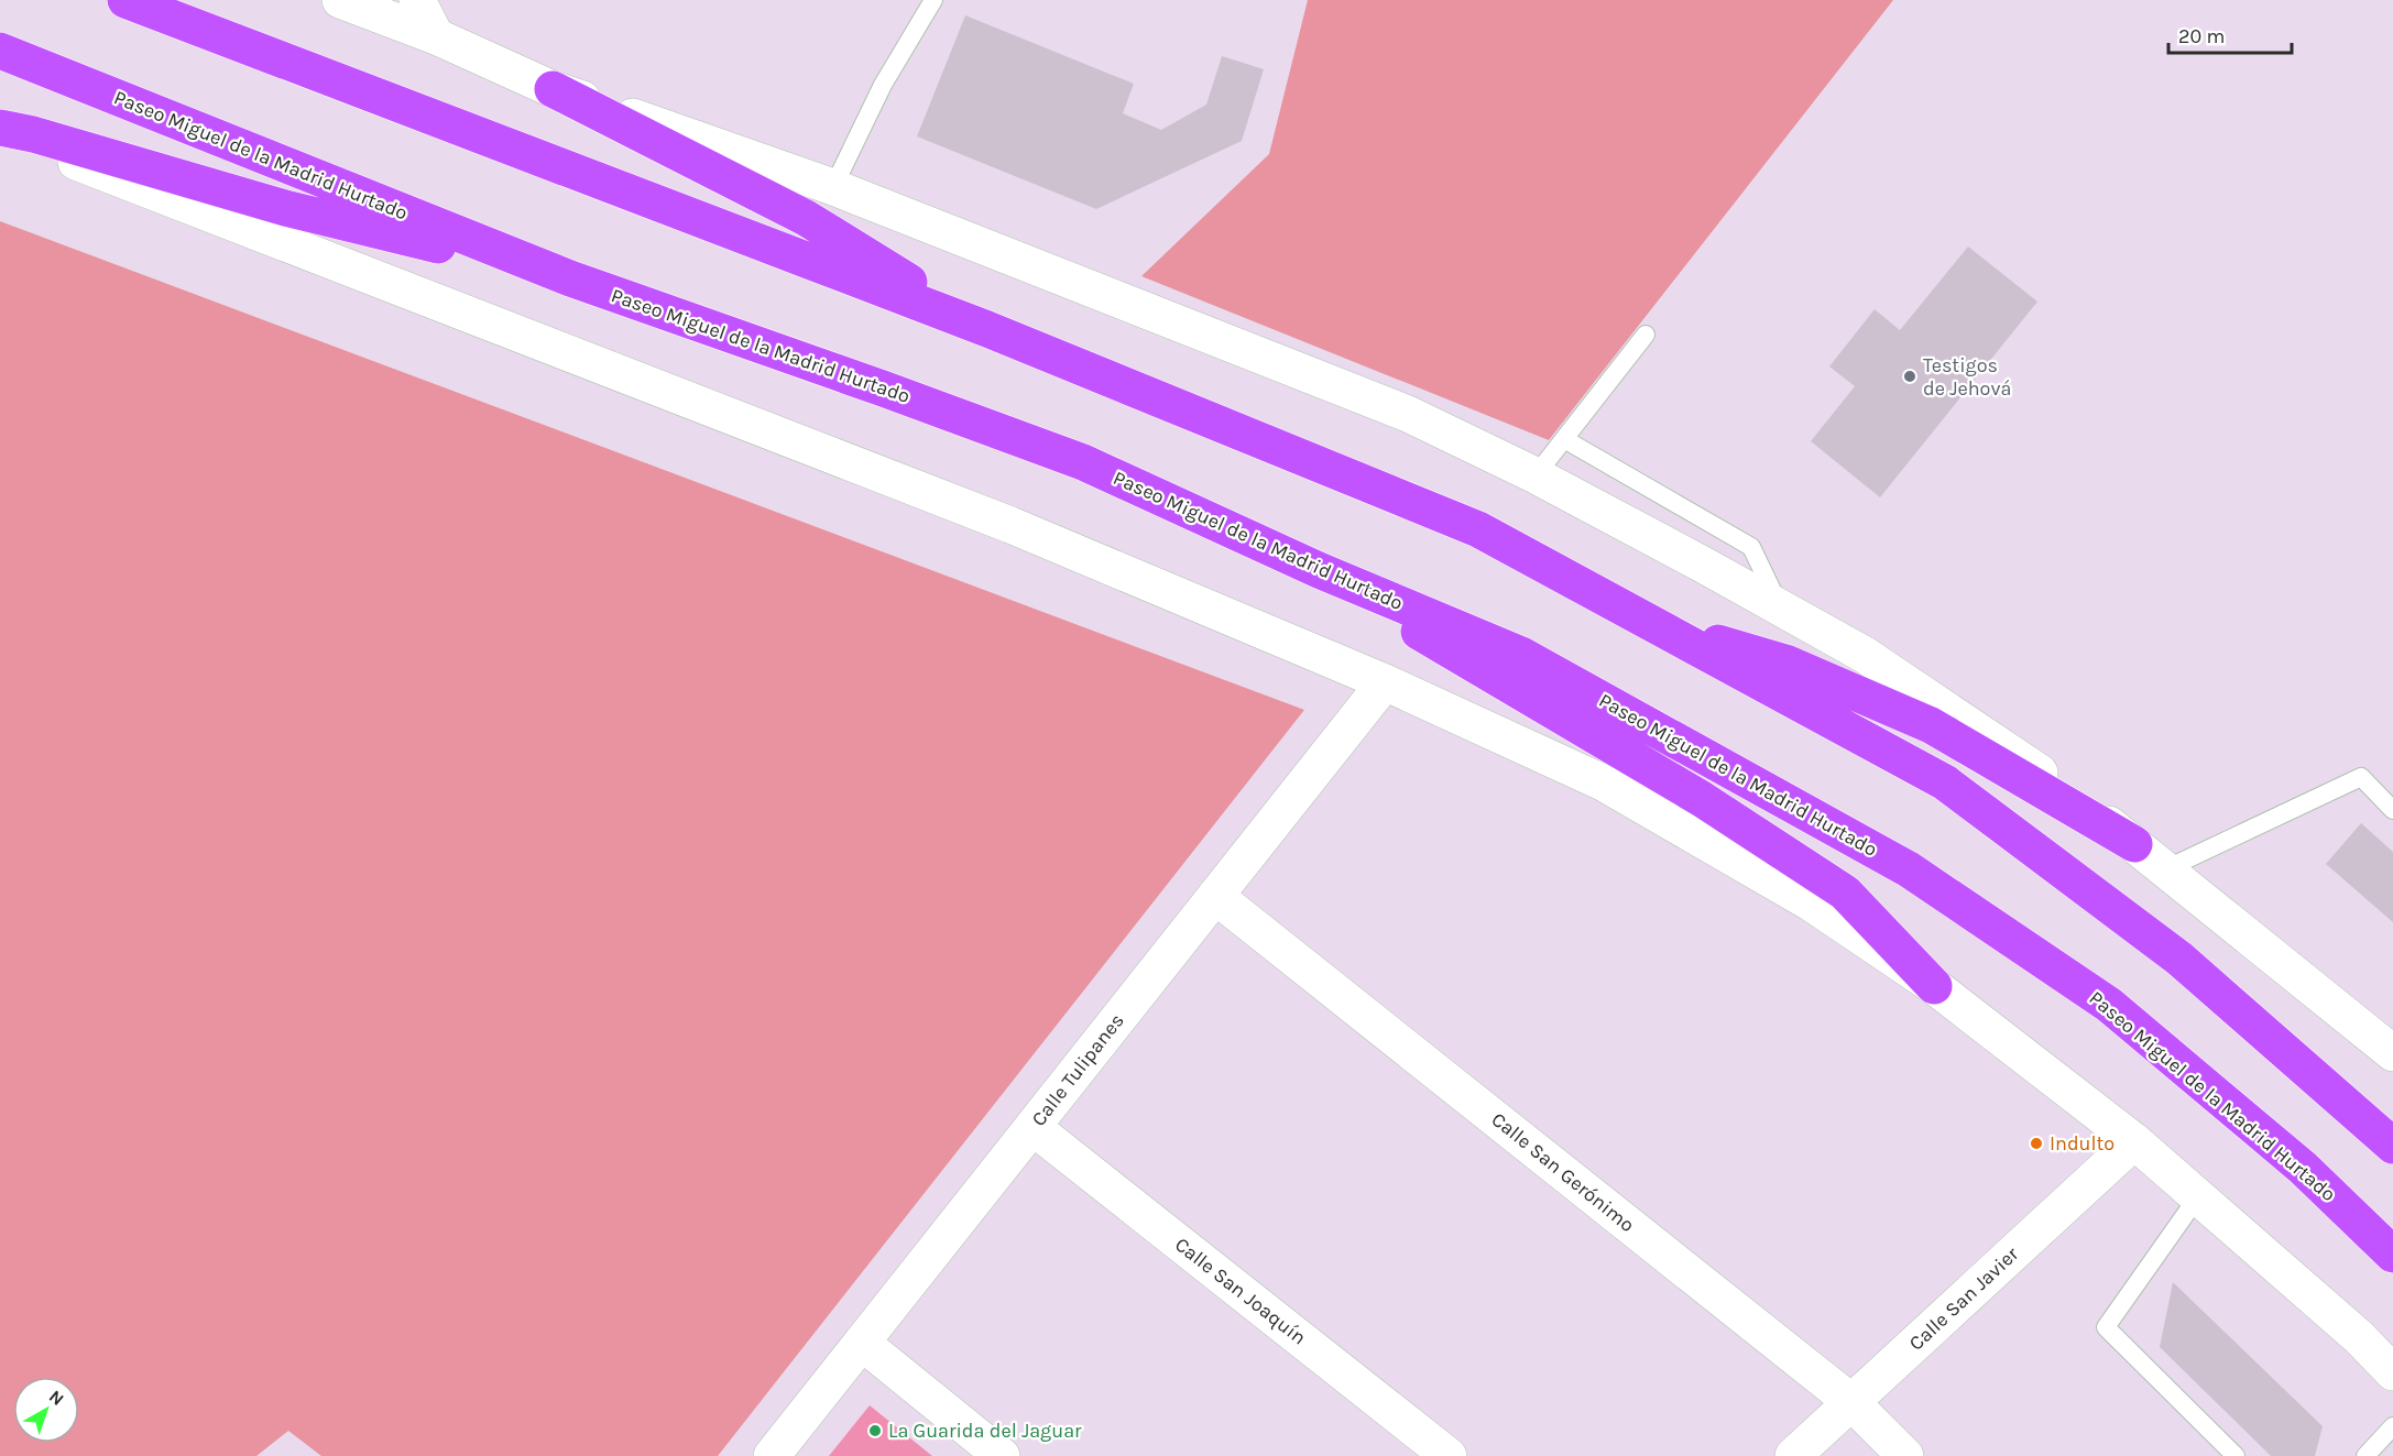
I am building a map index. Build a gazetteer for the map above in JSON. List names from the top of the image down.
{
  "streets": {
    "highway": ["Paseo Miguel de la Madrid Hurtado"],
    "street": [
      "Calle Tulipanes",
      "Calle San Gerónimo",
      "Calle San Joaquín",
      "Calle San Javier"
    ]
  },
  "crossings": [
    ["Calle Tulipanes", "Calle San Gerónimo"],
    ["Calle Tulipanes", "Calle San Joaquín"],
    ["Calle San Gerónimo", "Calle San Javier"]
  ],
  "places": ["Testigos de Jehová", "Indulto", "La Guarida del Jaguar"],
  "scale_bar": "20 m",
  "north": "top right"
}
